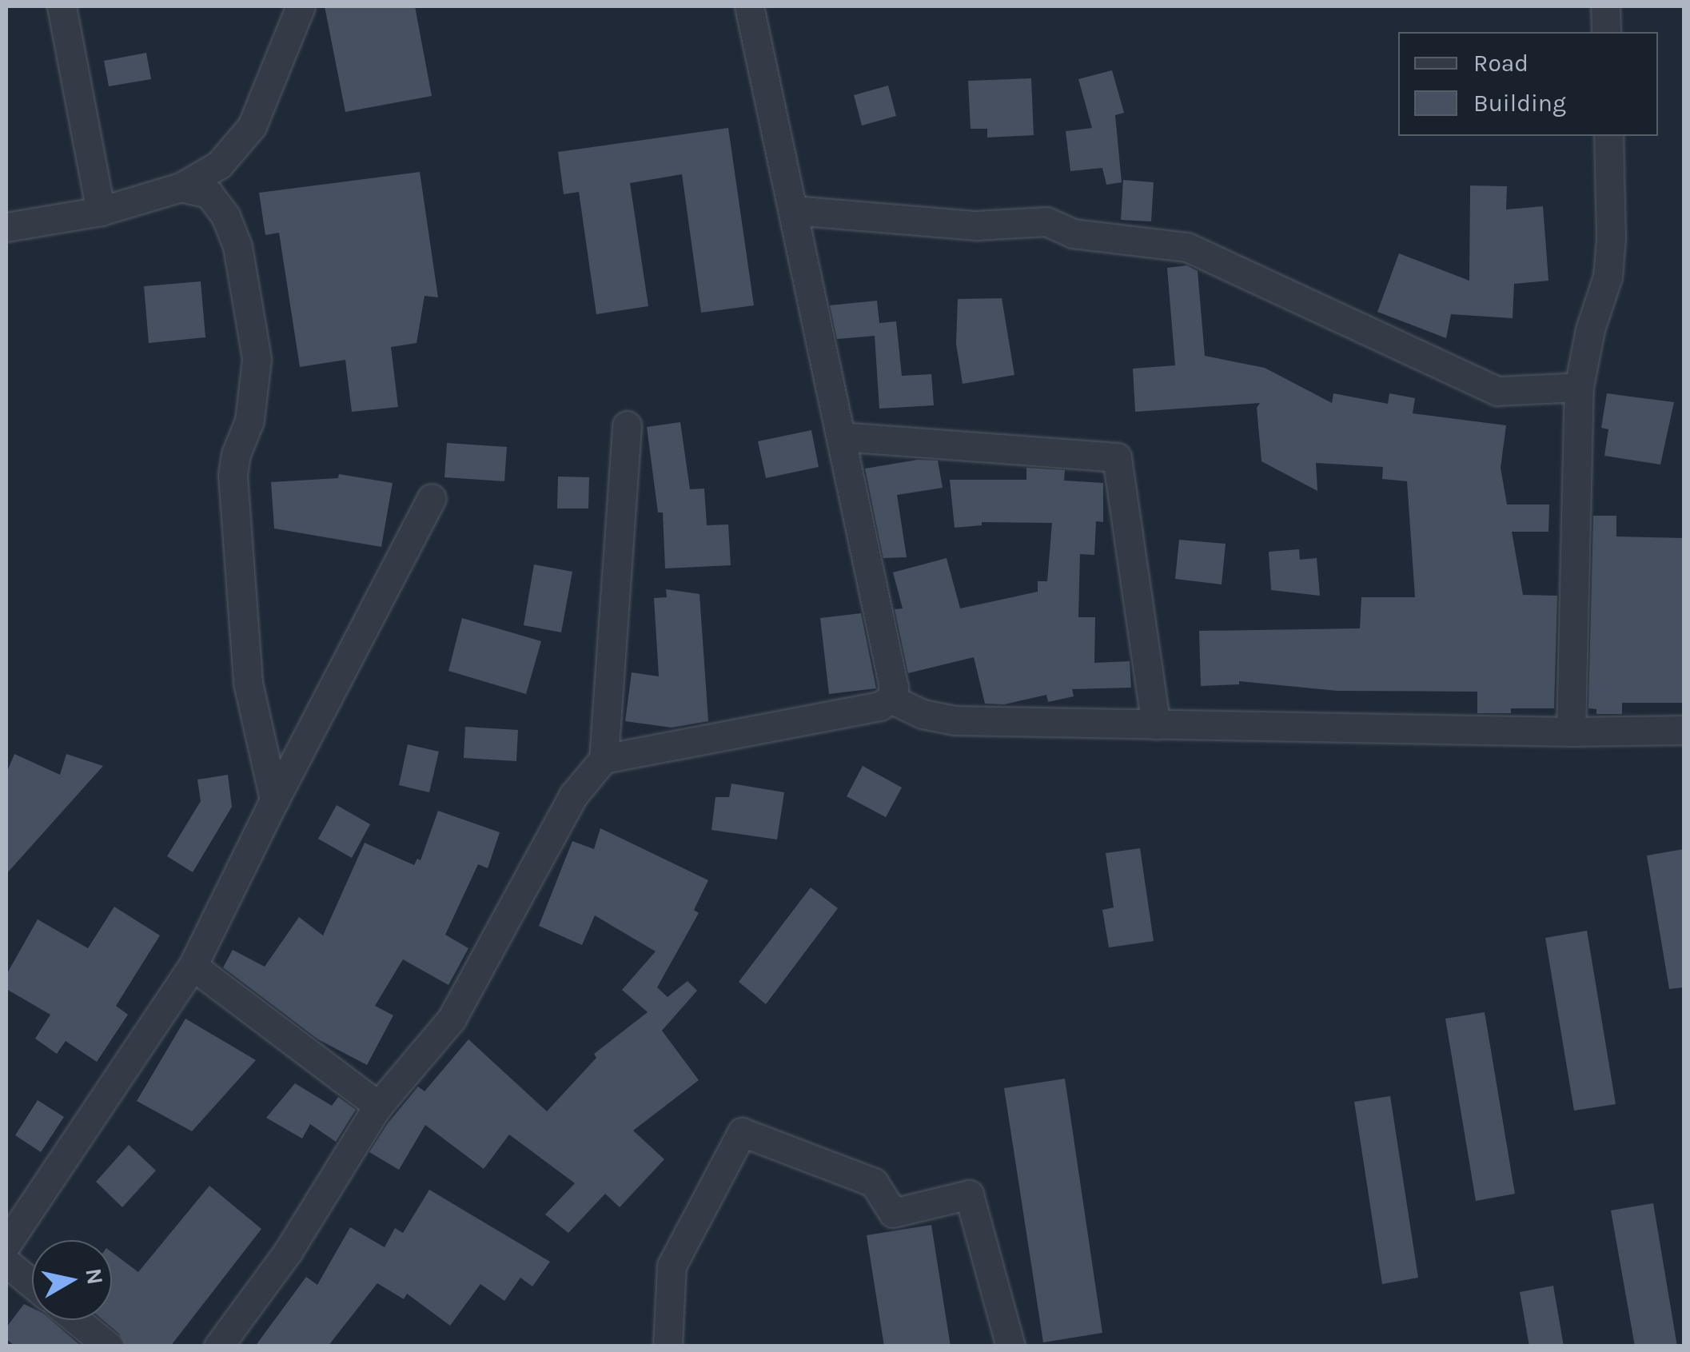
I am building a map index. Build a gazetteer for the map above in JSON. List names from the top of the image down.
{
  "legend": ["Road", "Building"],
  "north": "right"
}
